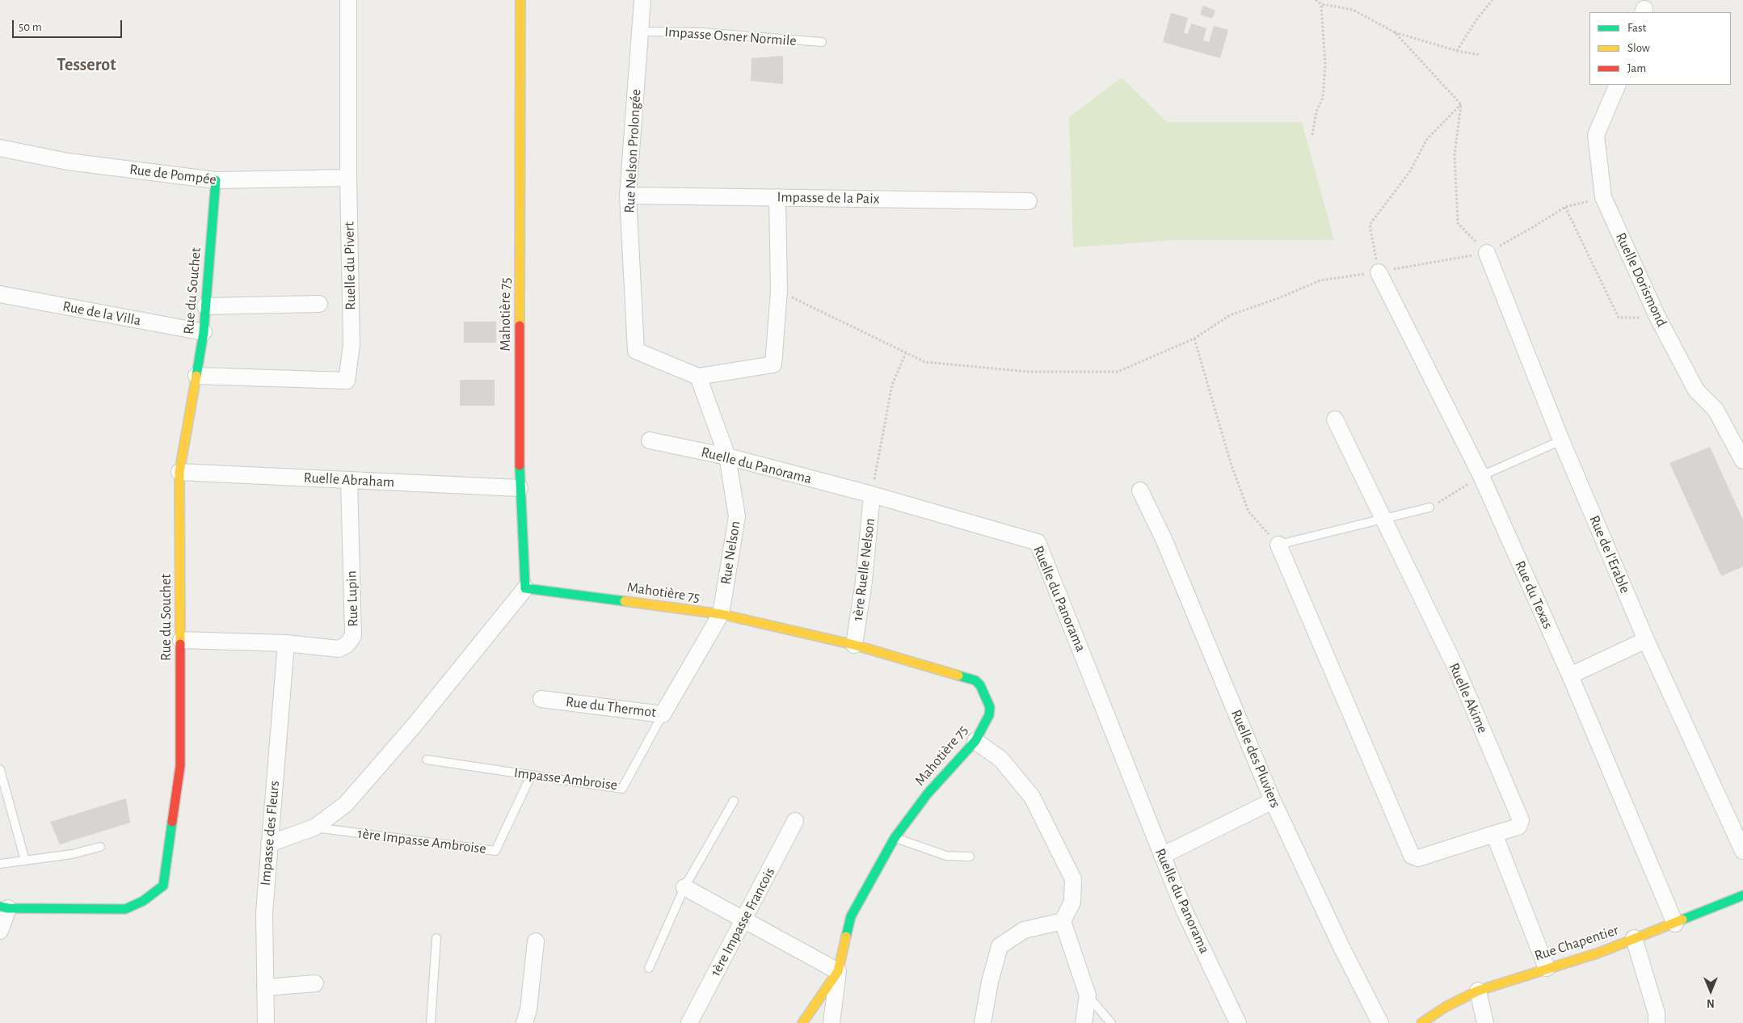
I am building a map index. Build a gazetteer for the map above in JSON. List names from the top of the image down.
{
  "streets": {
    "street": [
      "Rue Nelson Prolongée",
      "Rue de Pompée",
      "Impasse de la Paix",
      "Ruelle du Pivert",
      "Ruelle Dorismond",
      "Rue du Souchet",
      "Rue de la Villa",
      "Mahotière 75",
      "Ruelle du Panorama",
      "Ruelle Abraham",
      "Rue Nelson",
      "Rue de l'Erable",
      "1ère Ruelle Nelson",
      "Rue du Texas",
      "Rue Lupin",
      "Ruelle Akime",
      "Rue du Thermot",
      "Ruelle des Pluviers",
      "Impasse des Fleurs",
      "1ère Impasse Francois",
      "Rue Chapentier"
    ],
    "lane": ["Impasse Osner Normile", "Impasse Ambroise", "1ère Impasse Ambroise"]
  },
  "crossings": [
    ["Impasse Osner Normile", "Rue Nelson Prolongée"],
    ["Rue Nelson Prolongée", "Impasse de la Paix"],
    ["Rue Nelson Prolongée", "Rue Nelson"],
    ["Rue de Pompée", "Ruelle du Pivert"],
    ["Rue de Pompée", "Rue du Souchet"],
    ["Ruelle du Pivert", "Rue du Souchet"],
    ["Rue du Souchet", "Rue de la Villa"],
    ["Rue du Souchet", "Ruelle Abraham"],
    ["Rue du Souchet", "Rue Lupin"],
    ["Mahotière 75", "Ruelle Abraham"],
    ["Mahotière 75", "Rue Nelson"],
    ["Mahotière 75", "1ère Ruelle Nelson"],
    ["Mahotière 75", "Rue du Thermot"],
    ["Ruelle du Panorama", "Rue Nelson"],
    ["Ruelle du Panorama", "1ère Ruelle Nelson"],
    ["Ruelle Abraham", "Rue Lupin"],
    ["Rue Nelson", "Rue du Thermot"],
    ["Rue du Texas", "Rue Chapentier"],
    ["Rue Lupin", "Impasse des Fleurs"],
    ["Rue du Thermot", "Impasse Ambroise"],
    ["Impasse Ambroise", "1ère Impasse Ambroise"]
  ],
  "districts": ["Tesserot"],
  "legend": ["Fast", "Slow", "Jam"],
  "scale_bar": "50 m",
  "north": "bottom"
}
